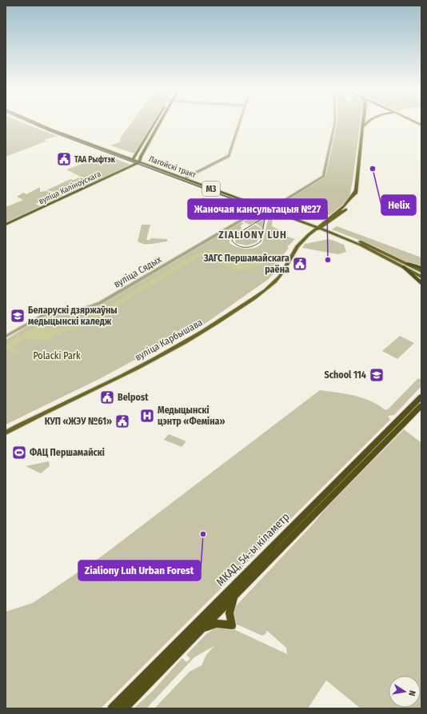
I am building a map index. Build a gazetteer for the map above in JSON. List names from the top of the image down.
{
  "streets": {
    "highway": ["МКАД, 54-ы кіламетр"],
    "main road": [
      "Лагойскі тракт",
      "вуліца Каліноўскага",
      "М3",
      "вуліца Карбышава"
    ],
    "street": ["вуліца Сядых"]
  },
  "crossings": [
    ["Лагойскі тракт", "вуліца Каліноўскага"],
    ["Лагойскі тракт", "вуліца Сядых"],
    ["Лагойскі тракт", "вуліца Карбышава"]
  ],
  "districts": ["ZIALIONY LUH"],
  "parks": ["Polacki Park"],
  "places": {
    "public building": [
      "ТАА Рыфтэк",
      "ЗАГС Першамайскага раёна",
      "Belpost",
      "КУП «ЖЭУ №61»"
    ],
    "other": ["Helix", "Жаночая кансультацыя №27", "Zialiony Luh Urban Forest"],
    "school or university": ["Беларускі дзяржаўны медыцынскі каледж", "School 114"],
    "hospital": ["Медыцынскі цэнтр «Феміна»"],
    "sports": ["ФАЦ Першамайскі"]
  },
  "north": "right"
}
